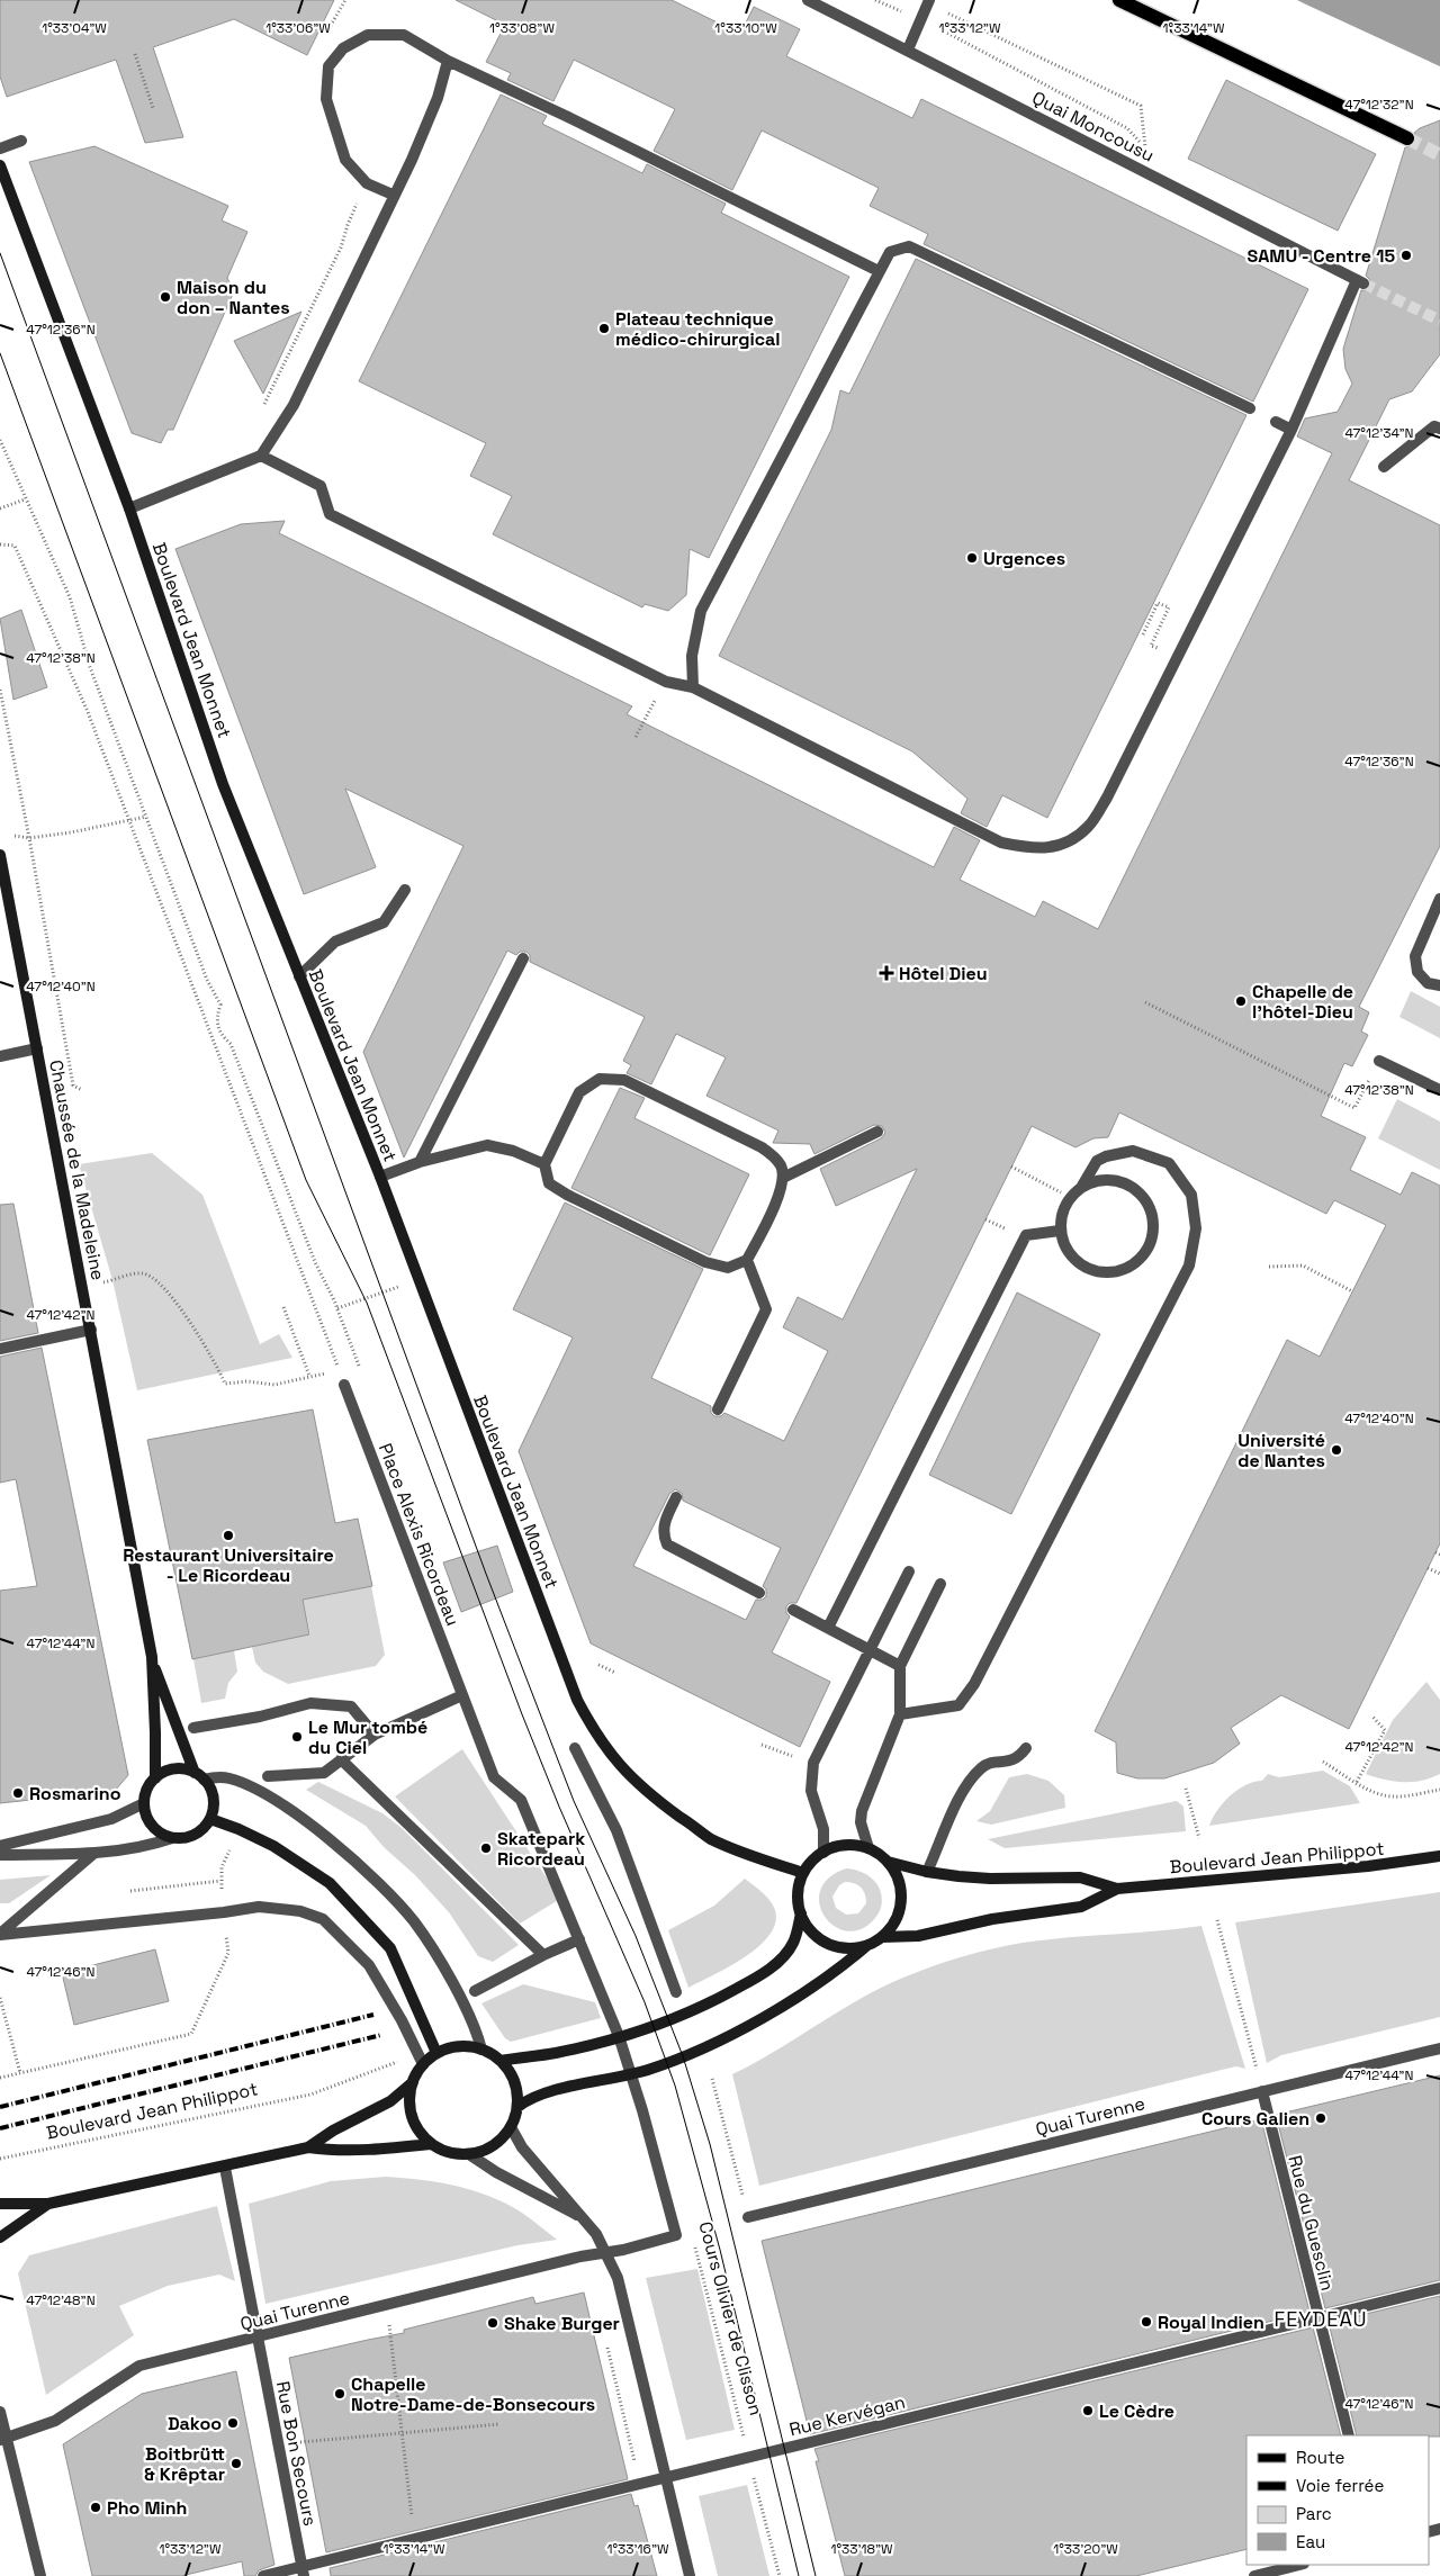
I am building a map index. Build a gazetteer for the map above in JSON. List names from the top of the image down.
{
  "streets": {
    "main road": ["Boulevard Jean Monnet", "Chaussée de la Madeleine", "Boulevard Jean Philippot"],
    "street": [
      "Quai Moncousu",
      "Place Alexis Ricordeau",
      "Quai Turenne",
      "Rue du Guesclin",
      "Rue Kervégan",
      "Rue Bon Secours"
    ],
    "path": ["Cours Olivier de Clisson"]
  },
  "crossings": [
    ["Boulevard Jean Monnet", "Boulevard Jean Philippot"],
    ["Place Alexis Ricordeau", "Quai Turenne"],
    ["Quai Turenne", "Rue du Guesclin"],
    ["Quai Turenne", "Rue Bon Secours"],
    ["Rue du Guesclin", "Rue Kervégan"],
    ["Cours Olivier de Clisson", "Rue Kervégan"],
    ["Rue Kervégan", "Rue Bon Secours"]
  ],
  "districts": ["FEYDEAU"],
  "places": {
    "other": [
      "SAMU - Centre 15",
      "Maison du don – Nantes",
      "Plateau technique médico-chirurgical",
      "Urgences",
      "Chapelle de l'hôtel-Dieu",
      "Université de Nantes",
      "Restaurant Universitaire - Le Ricordeau",
      "Le Mur tombé du Ciel",
      "Rosmarino",
      "Skatepark Ricordeau",
      "Cours Galien",
      "Royal Indien",
      "Shake Burger",
      "Chapelle Notre-Dame-de-Bonsecours",
      "Le Cèdre",
      "Dakoo",
      "Boitbrütt & Krêptar",
      "Pho Minh"
    ],
    "health": ["Hôtel Dieu"]
  },
  "legend": [
    "Route",
    "Voie ferrée",
    "Parc",
    "Eau"
  ],
  "coordinates": [
    "1°33'04\"W",
    "1°33'06\"W",
    "1°33'08\"W",
    "1°33'10\"W",
    "1°33'12\"W",
    "1°33'14\"W",
    "47°12'32\"N",
    "47°12'36\"N",
    "47°12'34\"N",
    "47°12'38\"N",
    "47°12'40\"N",
    "47°12'42\"N",
    "47°12'44\"N",
    "47°12'46\"N",
    "47°12'48\"N",
    "1°33'16\"W",
    "1°33'18\"W",
    "1°33'20\"W"
  ]
}
